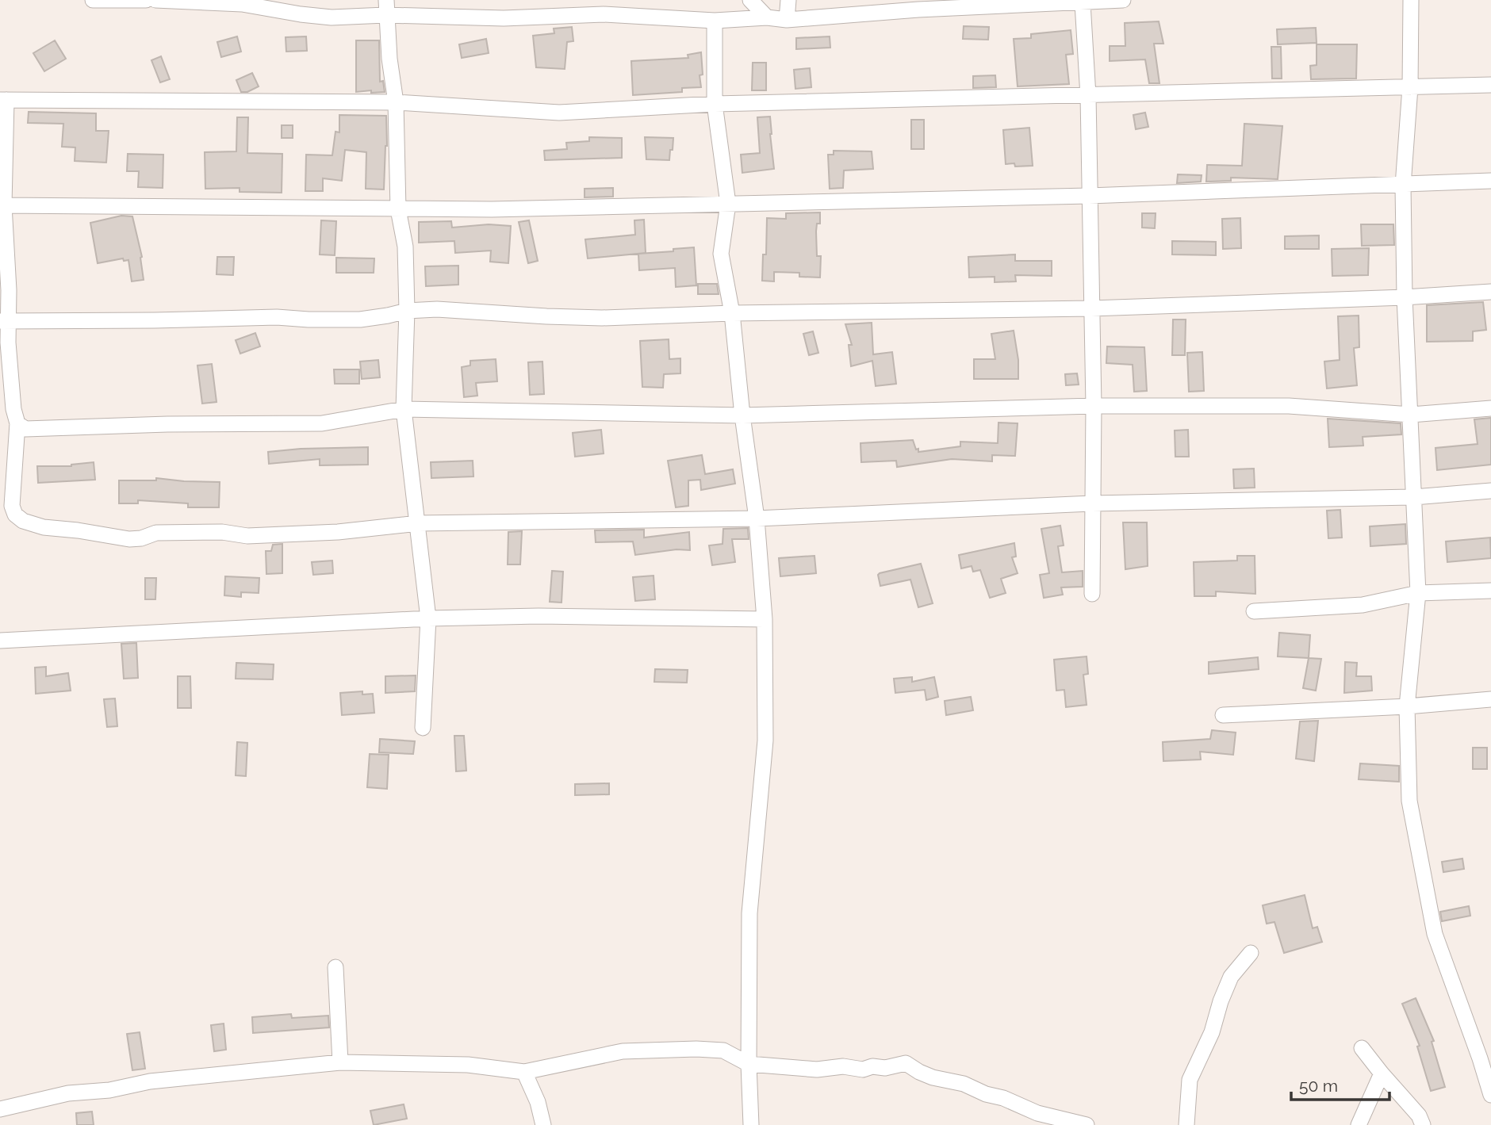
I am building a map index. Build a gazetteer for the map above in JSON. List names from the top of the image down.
{
  "scale_bar": "50 m"
}
